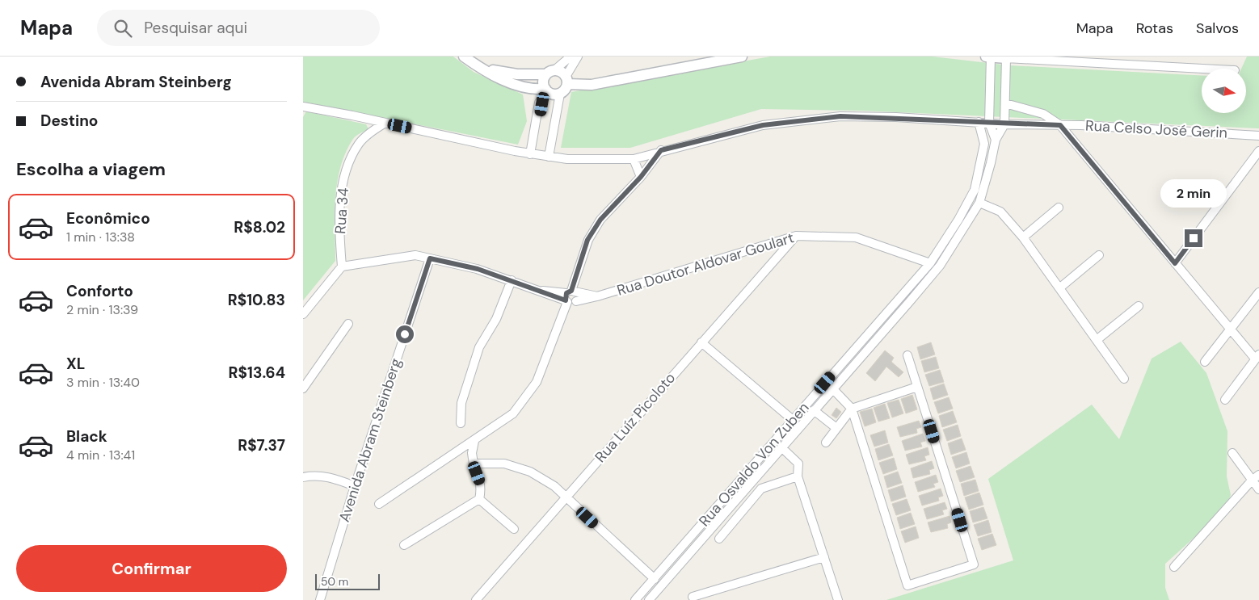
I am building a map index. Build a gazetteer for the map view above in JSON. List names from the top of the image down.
{
  "streets": {
    "street": [
      "Rua Celso José Gerin",
      "Rua 34",
      "Rua Doutor Aldovar Goulart",
      "Rua Luíz Picoloto",
      "Avenida Abram Steinberg",
      "Rua Osvaldo Von Zuben"
    ]
  },
  "crossings": [
    ["Rua Celso José Gerin", "Rua 34"],
    ["Rua Celso José Gerin", "Rua Osvaldo Von Zuben"],
    ["Rua 34", "Rua Doutor Aldovar Goulart"],
    ["Rua Doutor Aldovar Goulart", "Rua Luíz Picoloto"],
    ["Rua Doutor Aldovar Goulart", "Avenida Abram Steinberg"],
    ["Rua Doutor Aldovar Goulart", "Rua Osvaldo Von Zuben"]
  ],
  "scale_bar": "50 m",
  "north": "right",
  "page": {
    "header": "Mapa",
    "search": "Pesquisar aqui",
    "nav": ["Mapa", "Rotas", "Salvos"],
    "banner": ["Avenida Abram Steinberg", "Destino"],
    "heading": "Escolha a viagem",
    "bubble": "2 min",
    "list": [
      {
        "name": "Econômico",
        "note": "1 min · 13:38",
        "value": "R$8.02"
      },
      {
        "name": "Conforto",
        "note": "2 min · 13:39",
        "value": "R$10.83"
      },
      {
        "name": "XL",
        "note": "3 min · 13:40",
        "value": "R$13.64"
      },
      {
        "name": "Black",
        "note": "4 min · 13:41",
        "value": "R$7.37"
      }
    ],
    "buttons": "Confirmar",
    "scale": "50 m"
  }
}
